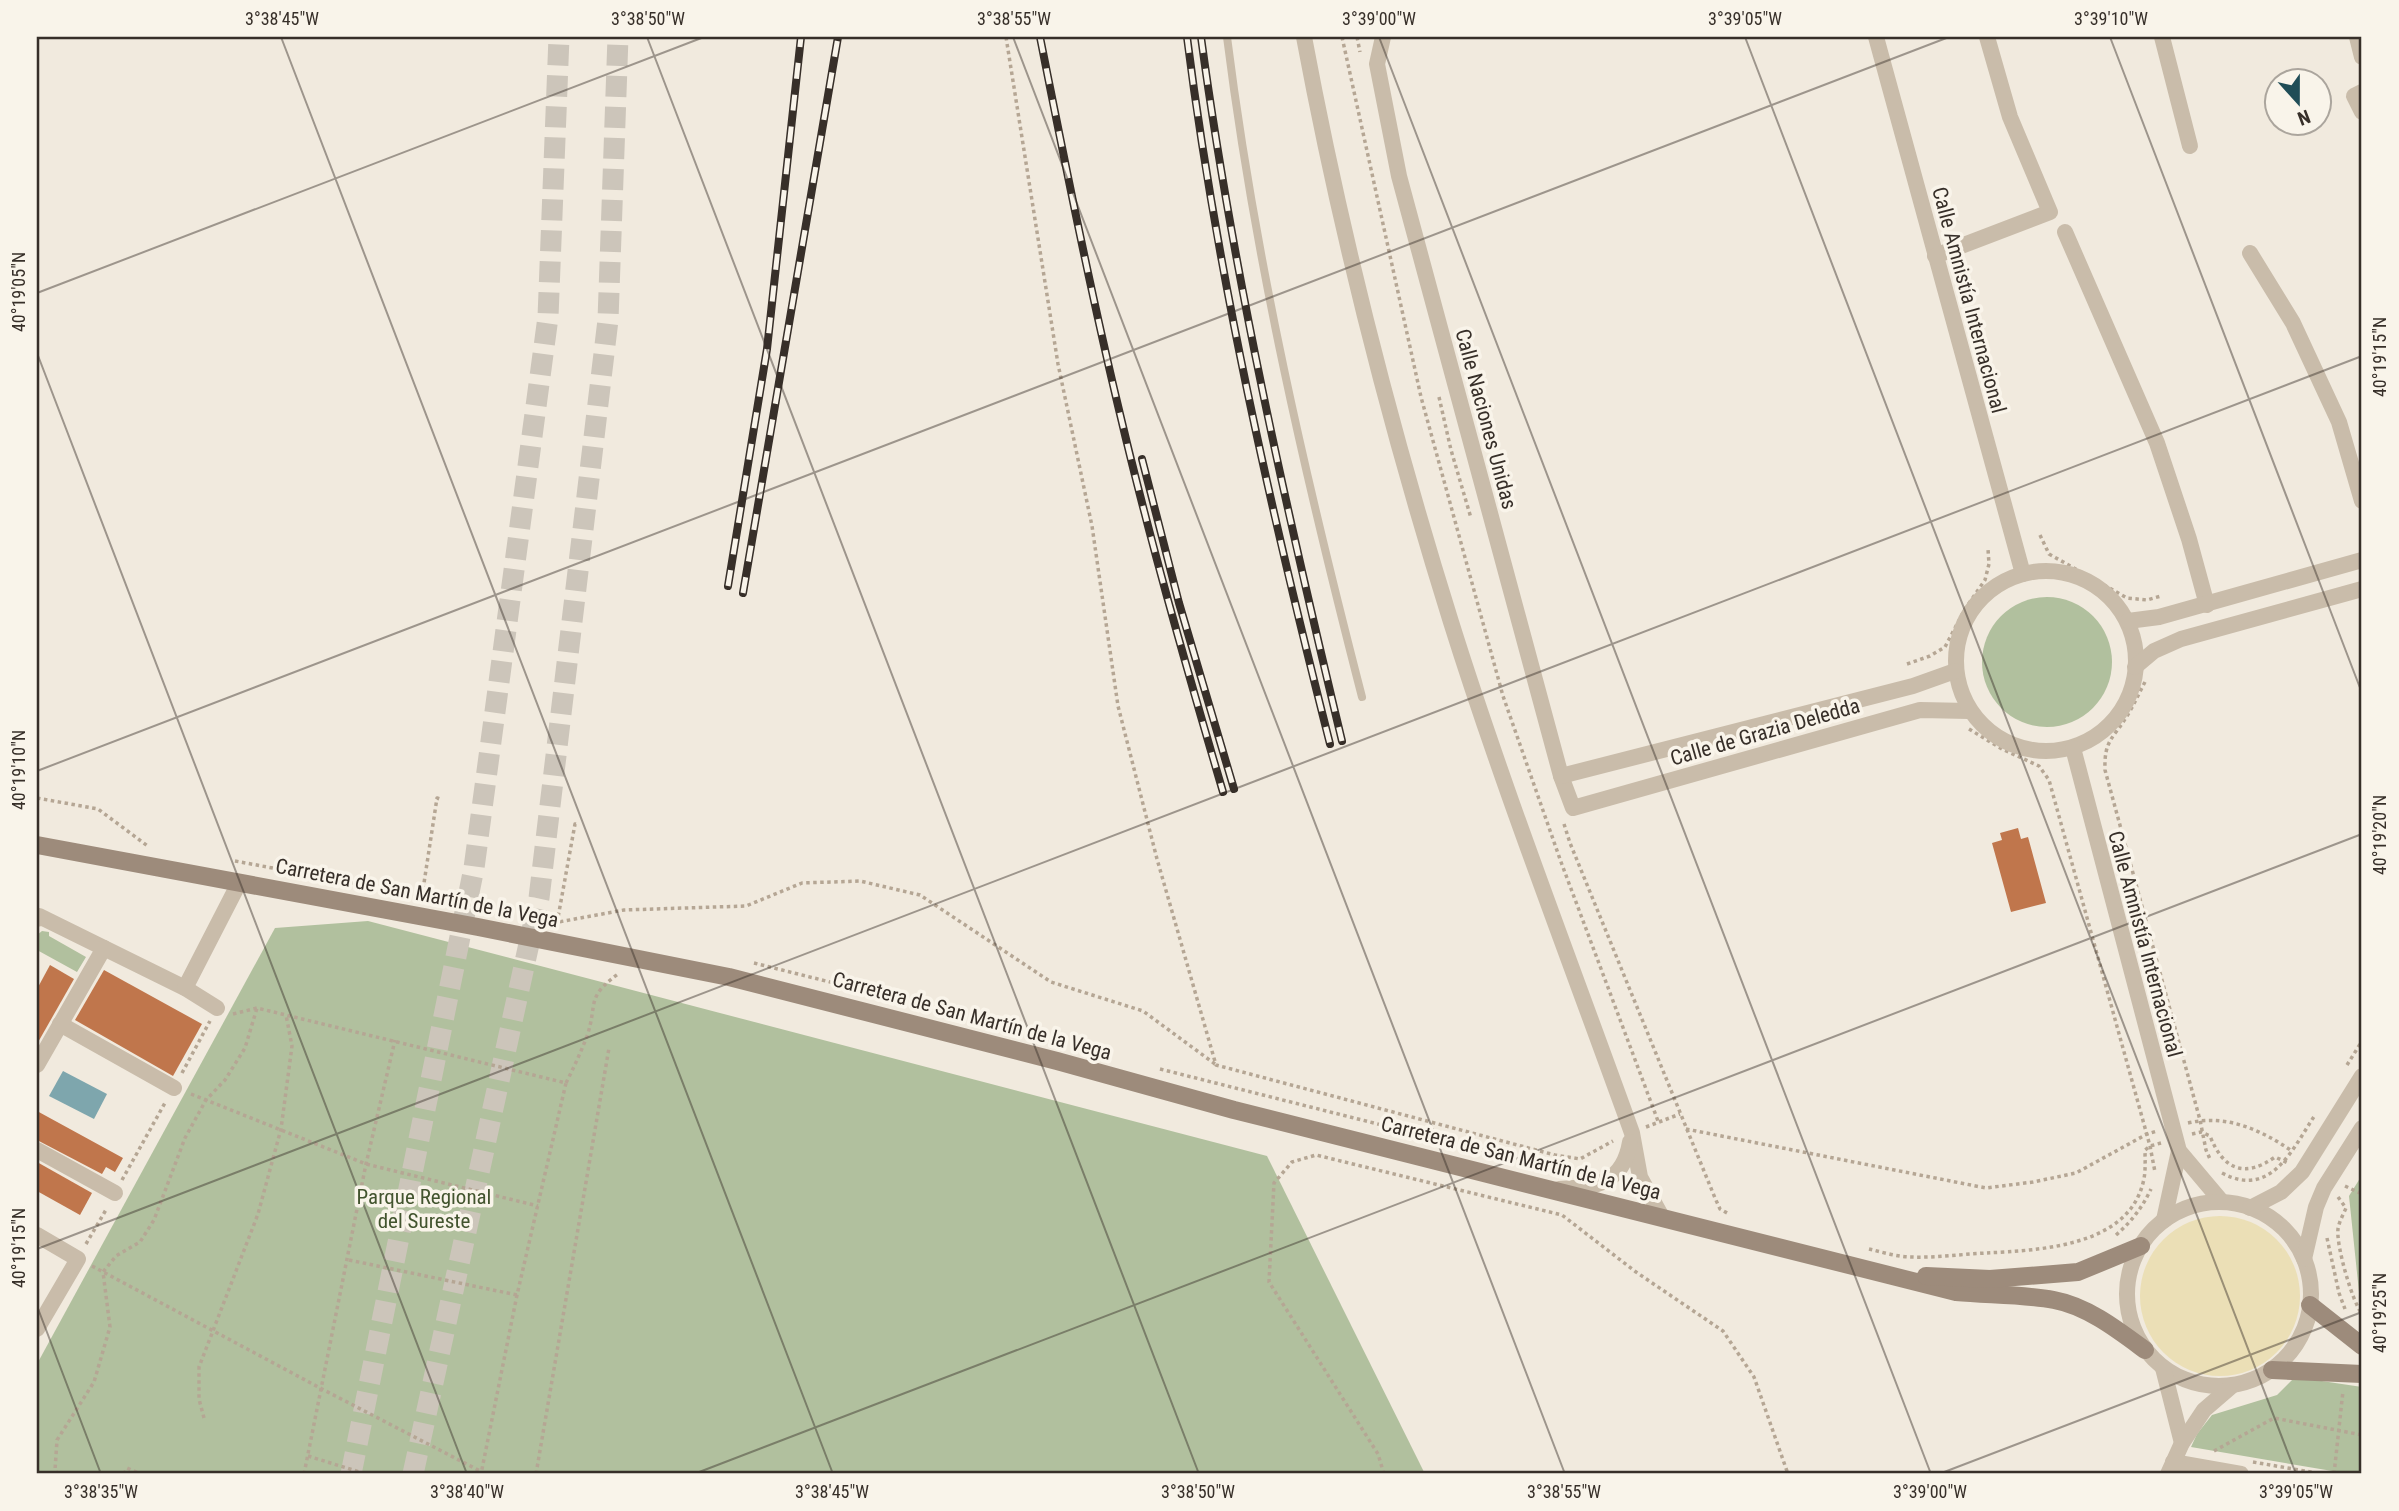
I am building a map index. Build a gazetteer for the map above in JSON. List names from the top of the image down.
{
  "streets": {
    "street": [
      "Calle Amnistía Internacional",
      "Calle Naciones Unidas",
      "Calle de Grazia Deledda",
      "Carretera de San Martín de la Vega"
    ]
  },
  "crossings": [
    ["Calle Amnistía Internacional", "Calle de Grazia Deledda"],
    ["Calle Amnistía Internacional", "Carretera de San Martín de la Vega"],
    ["Calle Naciones Unidas", "Calle de Grazia Deledda"]
  ],
  "parks": ["Parque Regional del Sureste"],
  "north": "bottom",
  "coordinates": [
    "3°38'45\"W",
    "3°38'50\"W",
    "3°38'55\"W",
    "3°39'00\"W",
    "3°39'05\"W",
    "3°39'10\"W",
    "40°19'05\"N",
    "40°19'15\"N",
    "40°19'10\"N",
    "40°19'20\"N",
    "40°19'25\"N",
    "3°38'35\"W",
    "3°38'40\"W"
  ]
}
